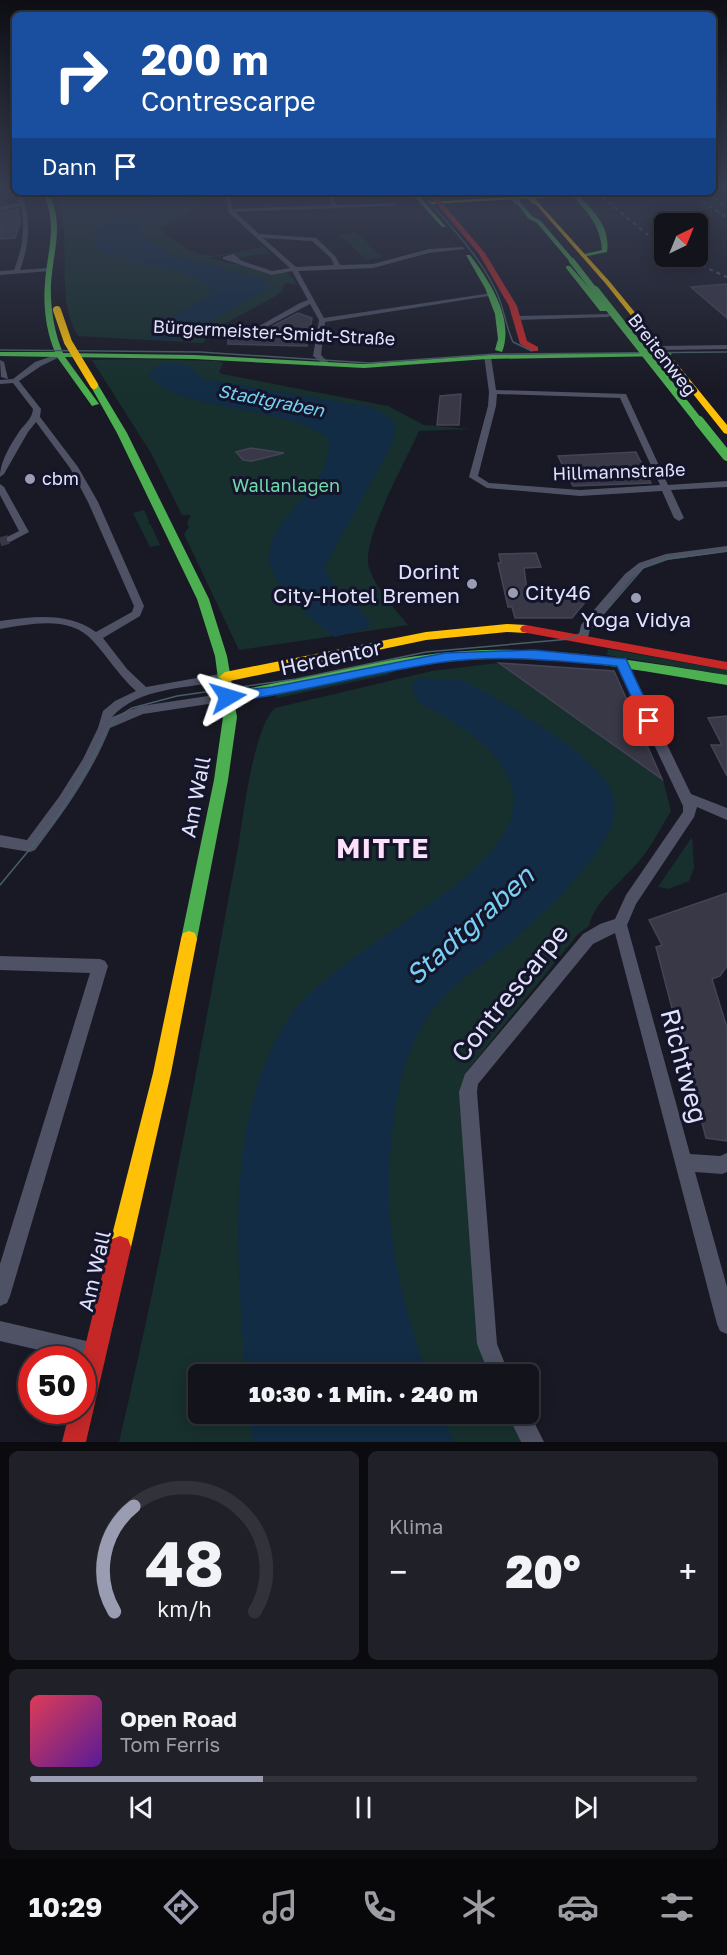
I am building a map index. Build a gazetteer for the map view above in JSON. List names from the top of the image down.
{
  "streets": {
    "main road": [
      "Bürgermeister-Smidt-Straße",
      "Breitenweg",
      "Herdentor",
      "Am Wall"
    ],
    "street": ["Hillmannstraße", "Contrescarpe", "Richtweg"]
  },
  "crossings": [
    ["Bürgermeister-Smidt-Straße", "Breitenweg"],
    ["Bürgermeister-Smidt-Straße", "Am Wall"],
    ["Herdentor", "Am Wall"],
    ["Contrescarpe", "Richtweg"]
  ],
  "districts": ["MITTE"],
  "water": ["Stadtgraben"],
  "parks": ["Wallanlagen"],
  "places": [
    "cbm",
    "Dorint City-Hotel Bremen",
    "City46",
    "Yoga Vidya"
  ],
  "north": "top right",
  "page": {
    "turn": ["200 m", "Contrescarpe"],
    "then": "Dann",
    "limit": "50",
    "trip": "10:30 · 1 Min. · 240 m",
    "tile": "Klima",
    "heat": ["−", "20°", "+"],
    "song": ["Open Road", "Tom Ferris"],
    "tabs": "10:29",
    "gauge": ["48", "km/h"]
  }
}
